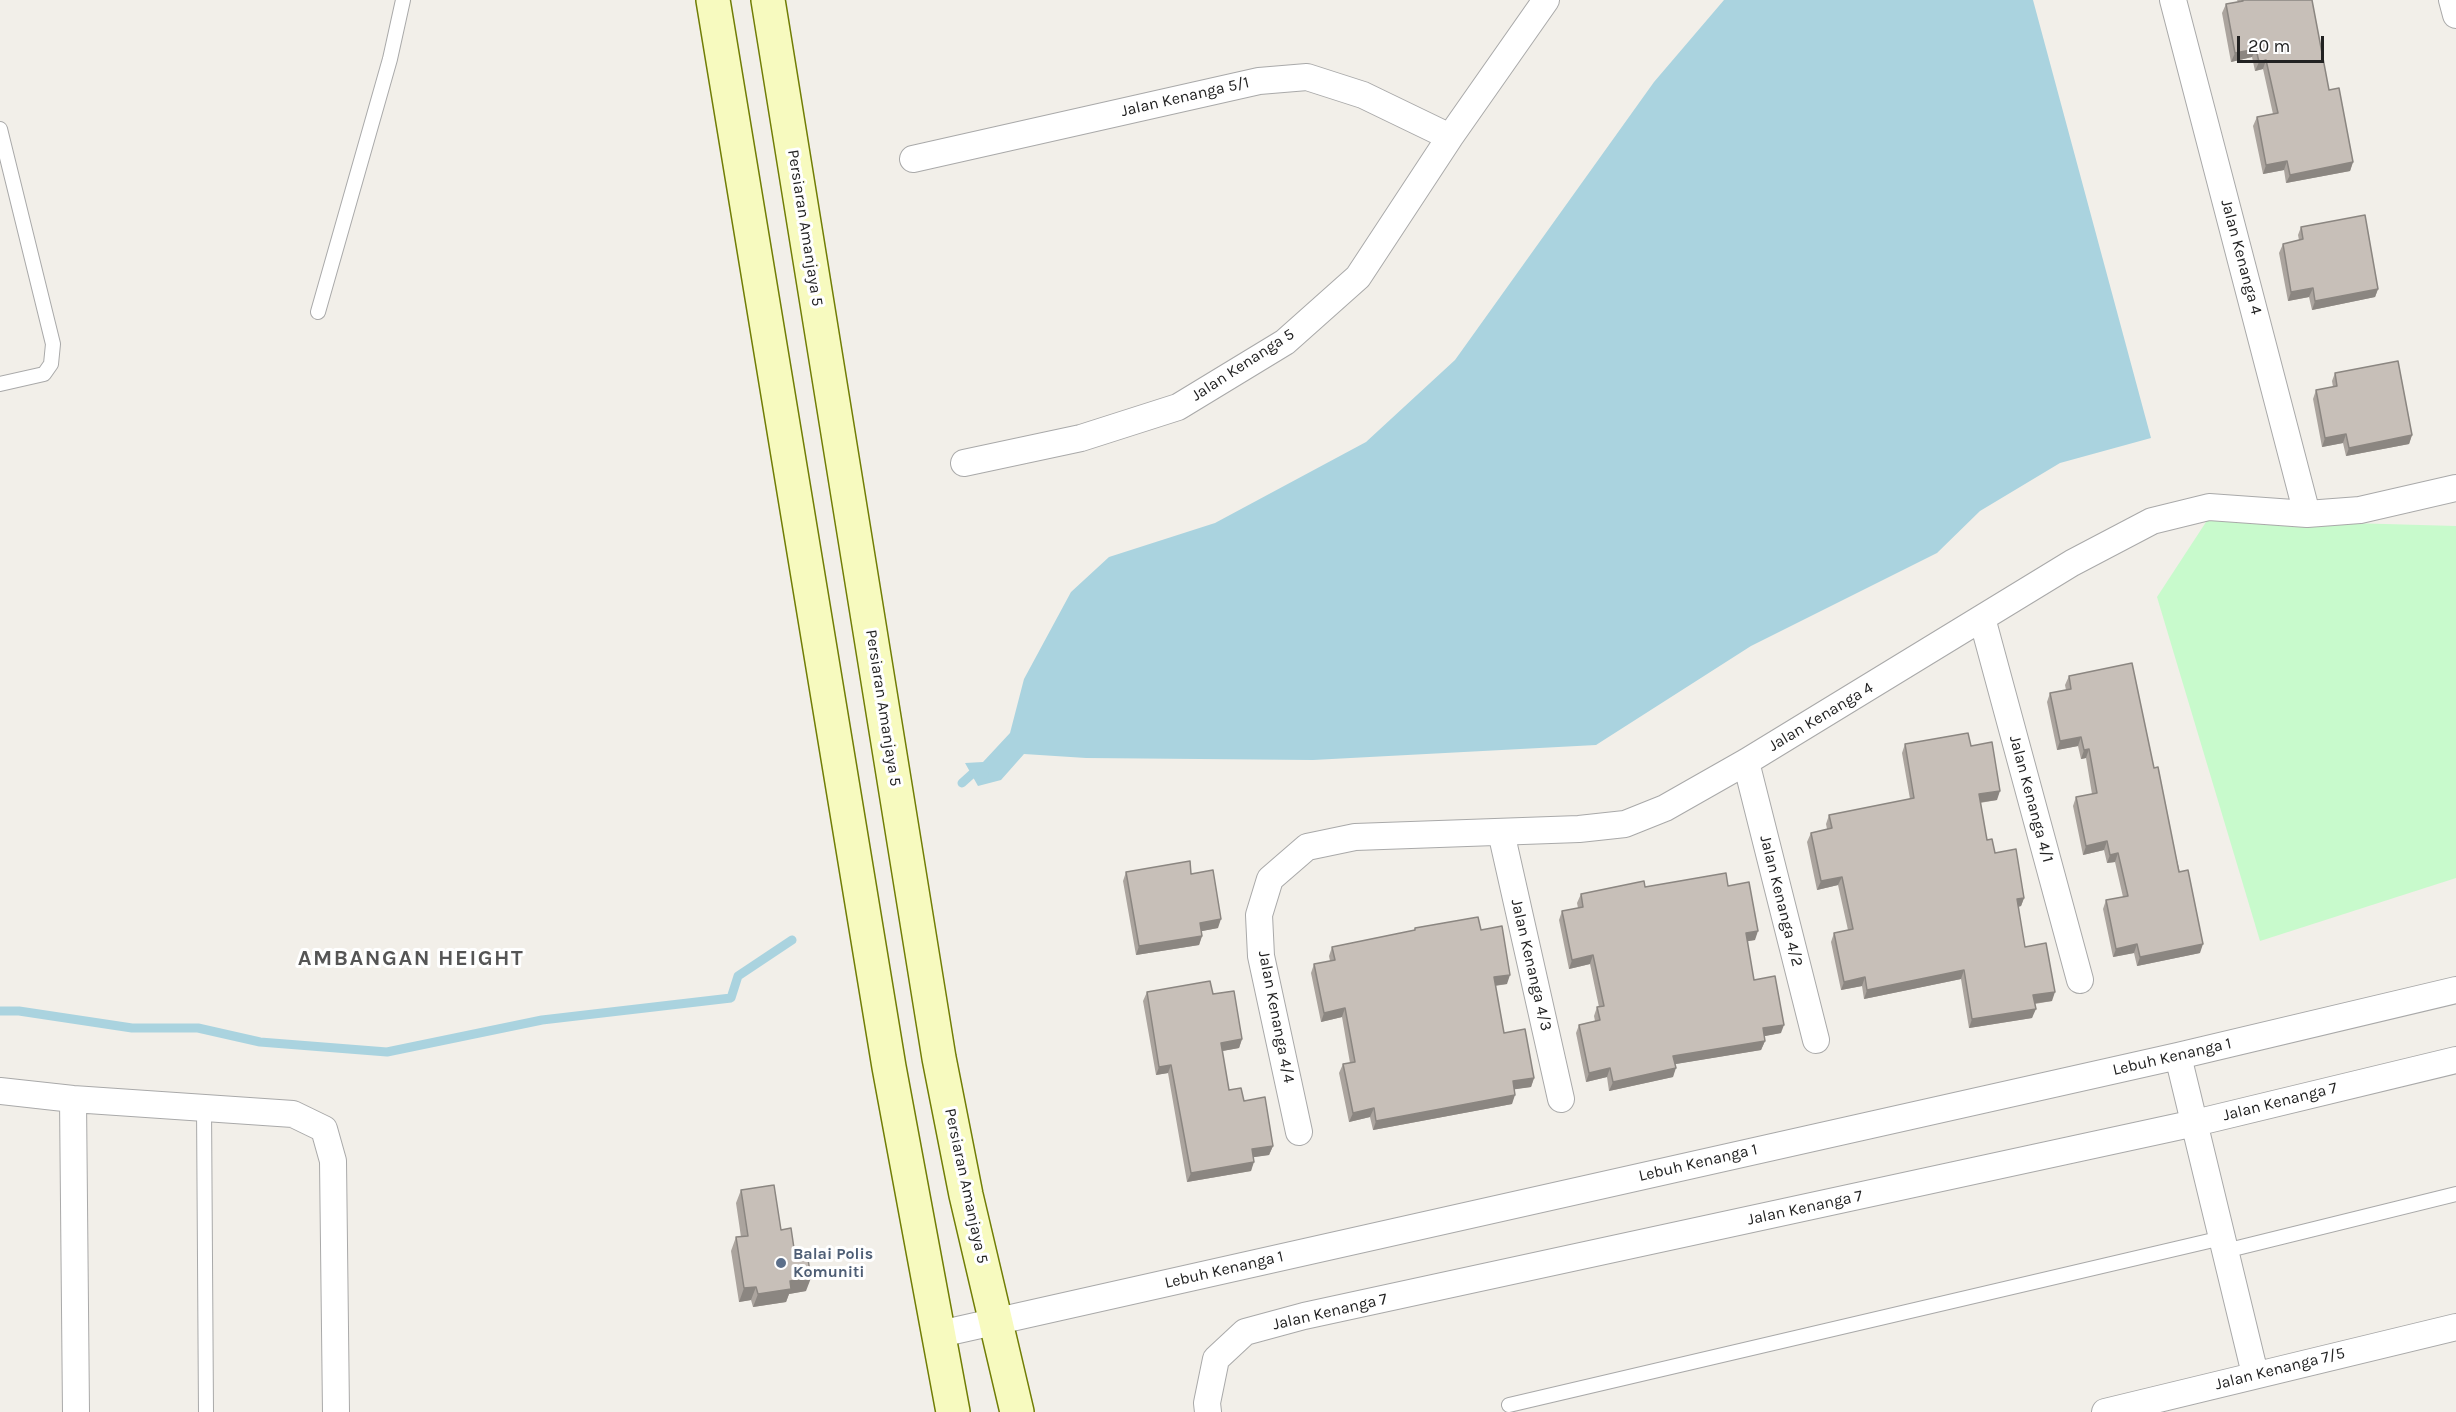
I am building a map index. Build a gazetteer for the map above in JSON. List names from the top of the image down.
{
  "streets": {
    "street": [
      "Jalan Kenanga 5/1",
      "Persiaran Amanjaya 5",
      "Jalan Kenanga 4",
      "Jalan Kenanga 5",
      "Jalan Kenanga 4/1",
      "Jalan Kenanga 4/2",
      "Jalan Kenanga 4/3",
      "Jalan Kenanga 4/4",
      "Lebuh Kenanga 1",
      "Jalan Kenanga 7",
      "Jalan Kenanga 7/5"
    ]
  },
  "crossings": [
    ["Jalan Kenanga 5/1", "Jalan Kenanga 5"],
    ["Persiaran Amanjaya 5", "Lebuh Kenanga 1"],
    ["Jalan Kenanga 4", "Jalan Kenanga 4/1"],
    ["Jalan Kenanga 4", "Jalan Kenanga 4/2"],
    ["Jalan Kenanga 4", "Jalan Kenanga 4/3"],
    ["Jalan Kenanga 4", "Jalan Kenanga 4/4"]
  ],
  "districts": ["AMBANGAN HEIGHT"],
  "places": ["Balai Polis Komuniti"],
  "scale_bar": "20 m"
}
